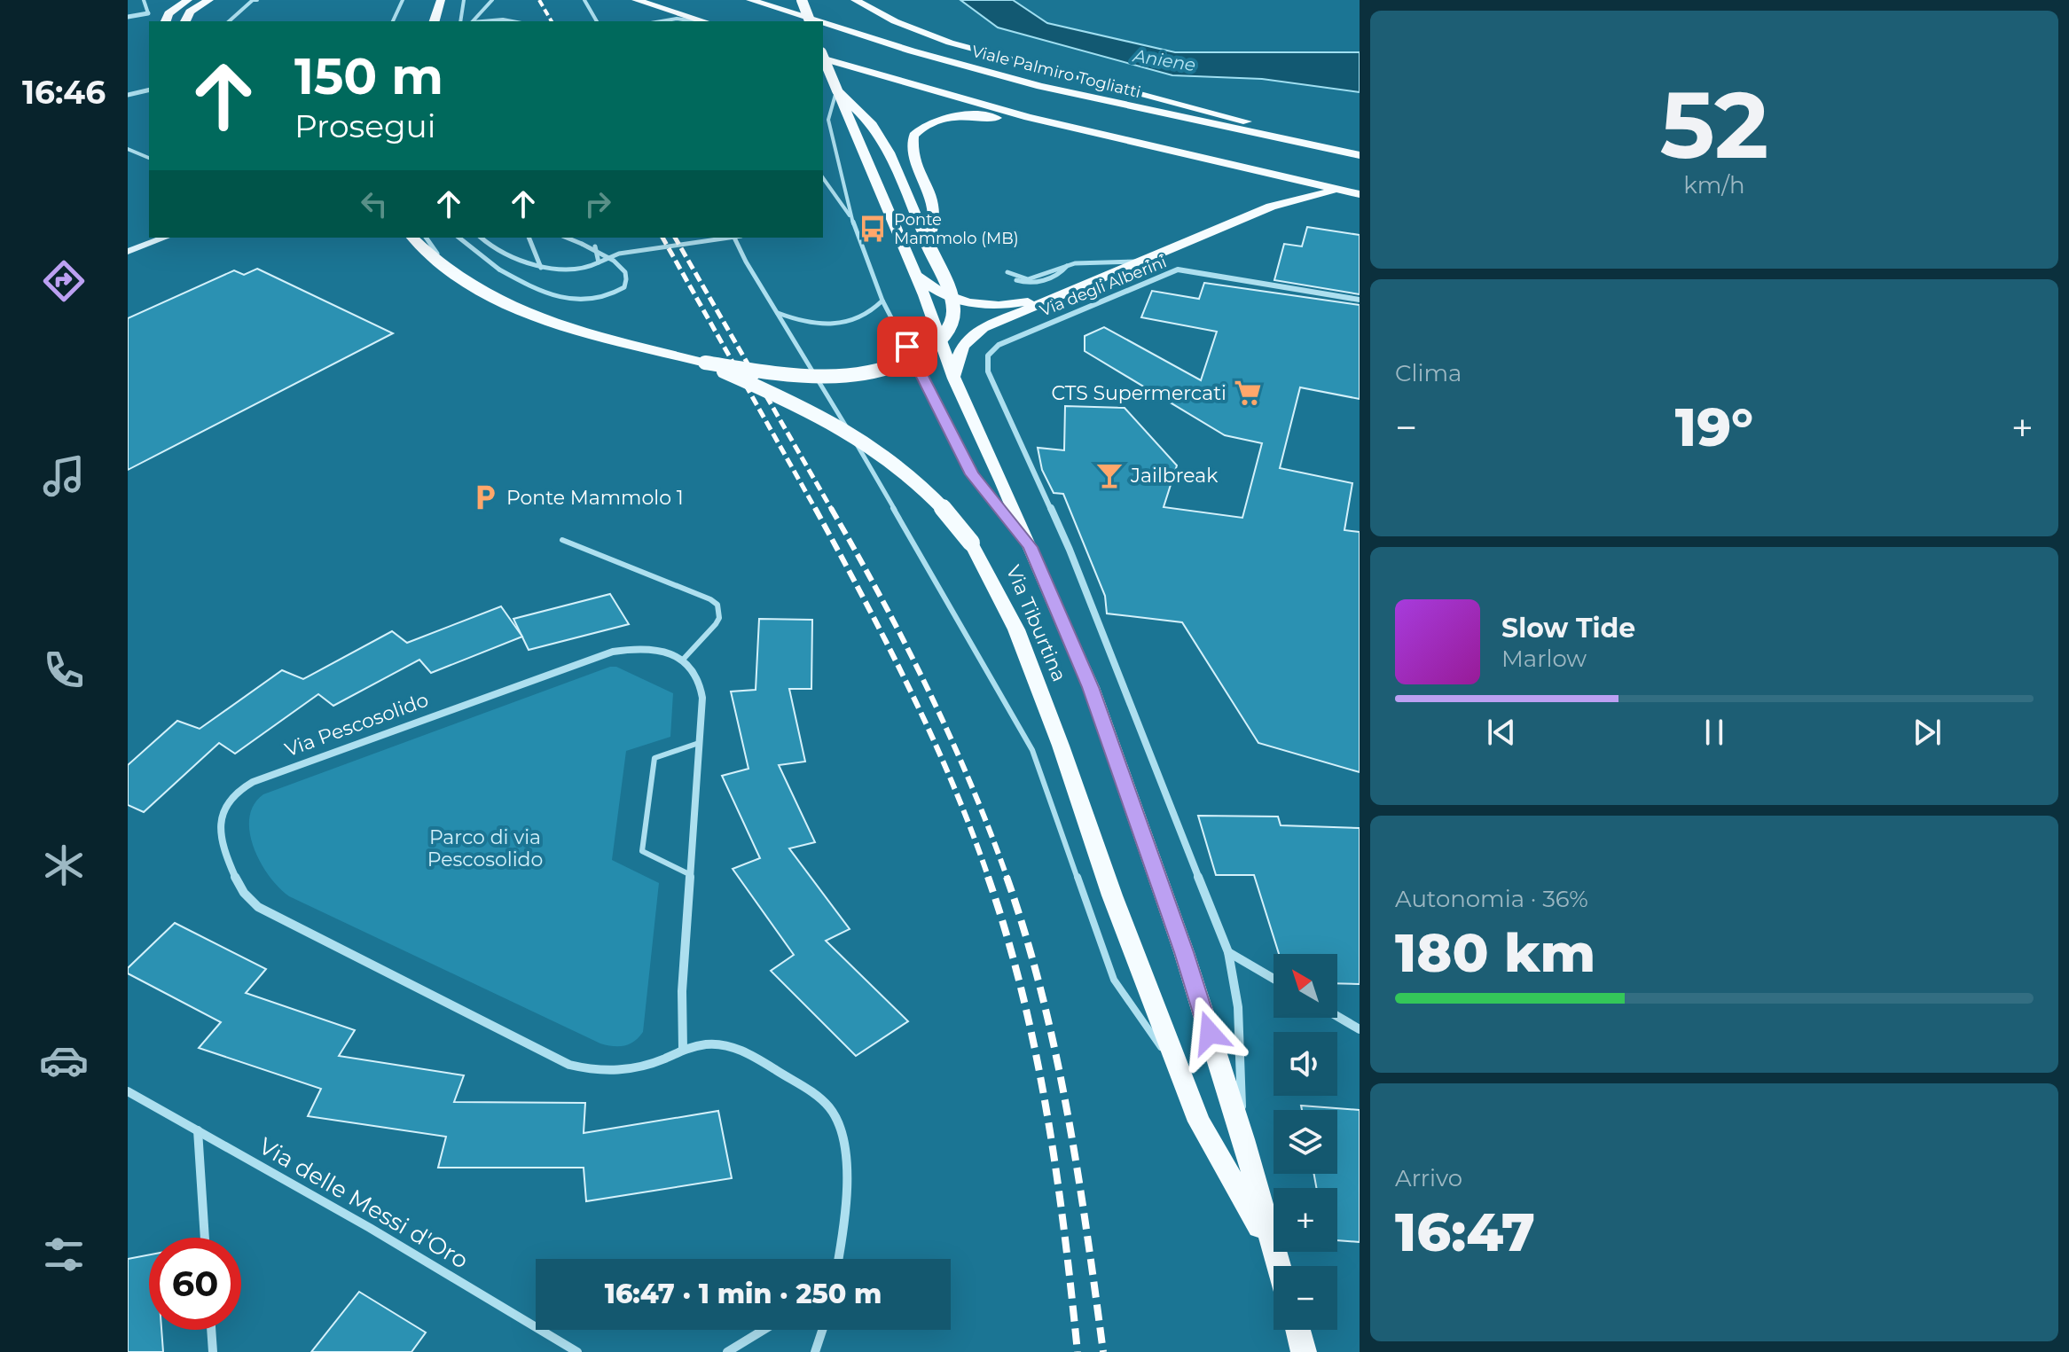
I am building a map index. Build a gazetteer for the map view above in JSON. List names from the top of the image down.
{
  "streets": {
    "main road": ["Viale Palmiro Togliatti", "Via Tiburtina"],
    "street": ["Via degli Alberini", "Via Pescosolido", "Via delle Messi d'Oro"]
  },
  "crossings": [
    ["Via degli Alberini", "Via Tiburtina"]
  ],
  "water": ["Aniene"],
  "parks": ["Parco di via Pescosolido"],
  "places": {
    "bus stop": ["Ponte Mammolo (MB)"],
    "supermarket": ["CTS Supermercati"],
    "bar": ["Jailbreak"],
    "parking": ["Ponte Mammolo 1"]
  },
  "north": "top left",
  "page": {
    "tabs": "16:46",
    "tile": [
      ["52", "km/h"],
      "Clima",
      ["Autonomia · 36%", "180 km"],
      ["Arrivo", "16:47"]
    ],
    "turn": ["150 m", "Prosegui"],
    "heat": ["−", "19°", "+"],
    "song": ["Slow Tide", "Marlow"],
    "map_buttons": ["+", "−"],
    "limit": "60",
    "trip": "16:47 · 1 min · 250 m"
  }
}
